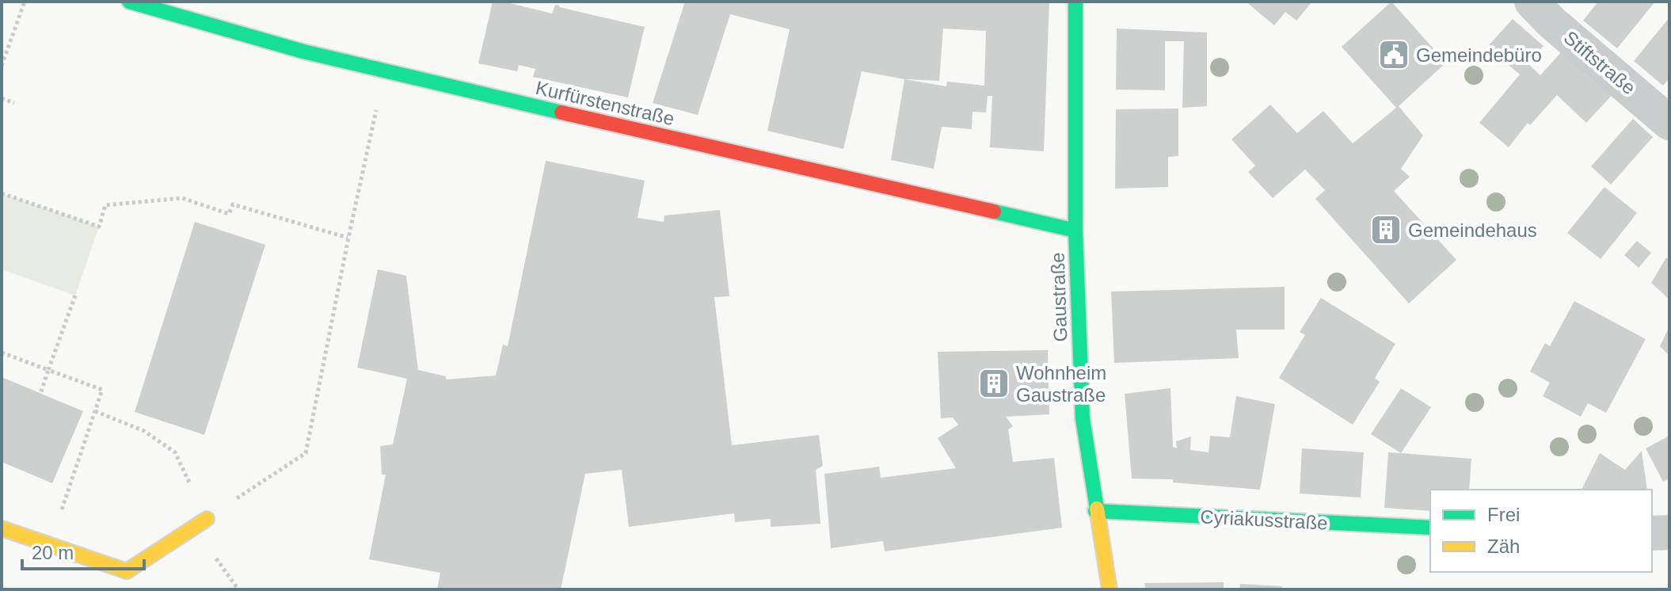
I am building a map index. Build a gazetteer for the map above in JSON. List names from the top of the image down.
{
  "streets": {
    "street": [
      "Stiftstraße",
      "Kurfürstenstraße",
      "Gaustraße",
      "Cyriakusstraße"
    ]
  },
  "crossings": [
    ["Kurfürstenstraße", "Gaustraße"],
    ["Gaustraße", "Cyriakusstraße"]
  ],
  "places": {
    "public building": ["Gemeindebüro"],
    "building": ["Gemeindehaus", "Wohnheim Gaustraße"]
  },
  "legend": ["Frei", "Zäh"],
  "scale_bar": "20 m"
}
